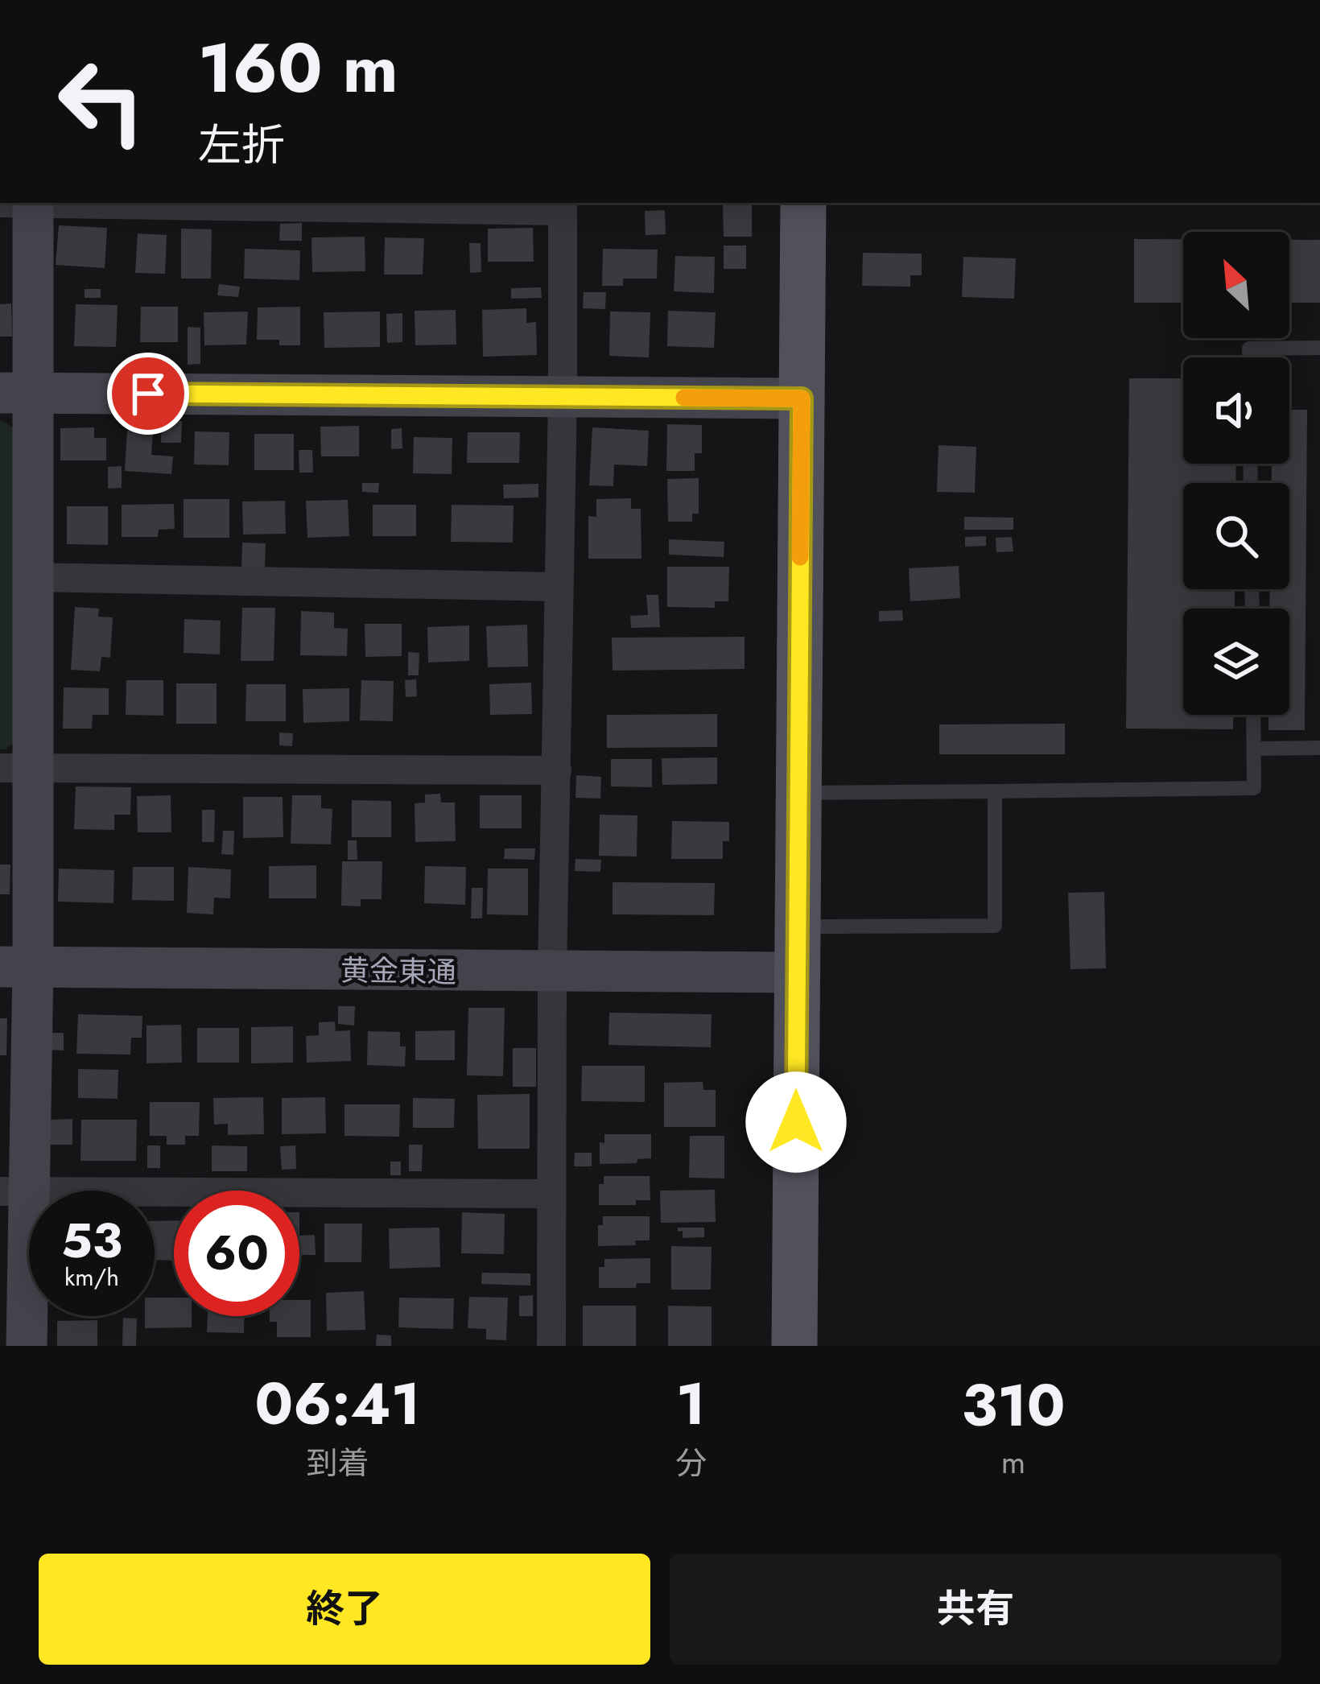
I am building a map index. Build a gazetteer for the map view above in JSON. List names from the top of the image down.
{
  "streets": {
    "street": ["黄金東通"]
  },
  "north": "top left",
  "page": {
    "turn": ["160 m", "左折"],
    "speed": "53 km/h",
    "limit": "60",
    "eta": [
      "06:41",
      "到着",
      "1",
      "分",
      "310",
      "m"
    ],
    "buttons": ["終了", "共有"]
  }
}
